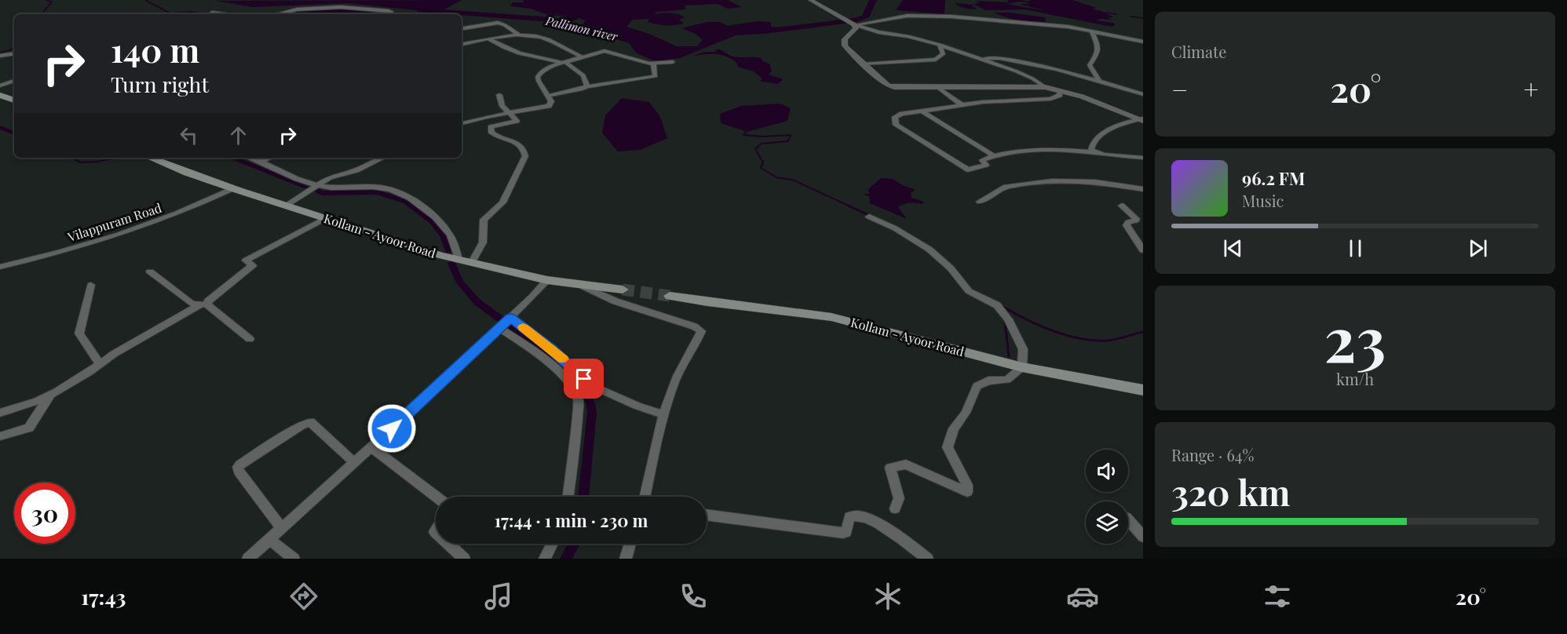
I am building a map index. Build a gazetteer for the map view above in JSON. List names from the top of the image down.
{
  "streets": {
    "main road": ["Kollam - Ayoor Road"],
    "street": ["Vilappuram Road"]
  },
  "crossings": [
    ["Vilappuram Road", "Kollam - Ayoor Road"]
  ],
  "water": ["Pallimon river"],
  "page": {
    "tile": [
      "Climate",
      ["23", "km/h"],
      ["Range · 64%", "320 km"]
    ],
    "turn": ["140 m", "Turn right"],
    "heat": ["−", "20°", "+"],
    "song": ["96.2 FM", "Music"],
    "limit": "30",
    "trip": "17:44 · 1 min · 230 m",
    "tabs": ["17:43", "20°"]
  }
}
